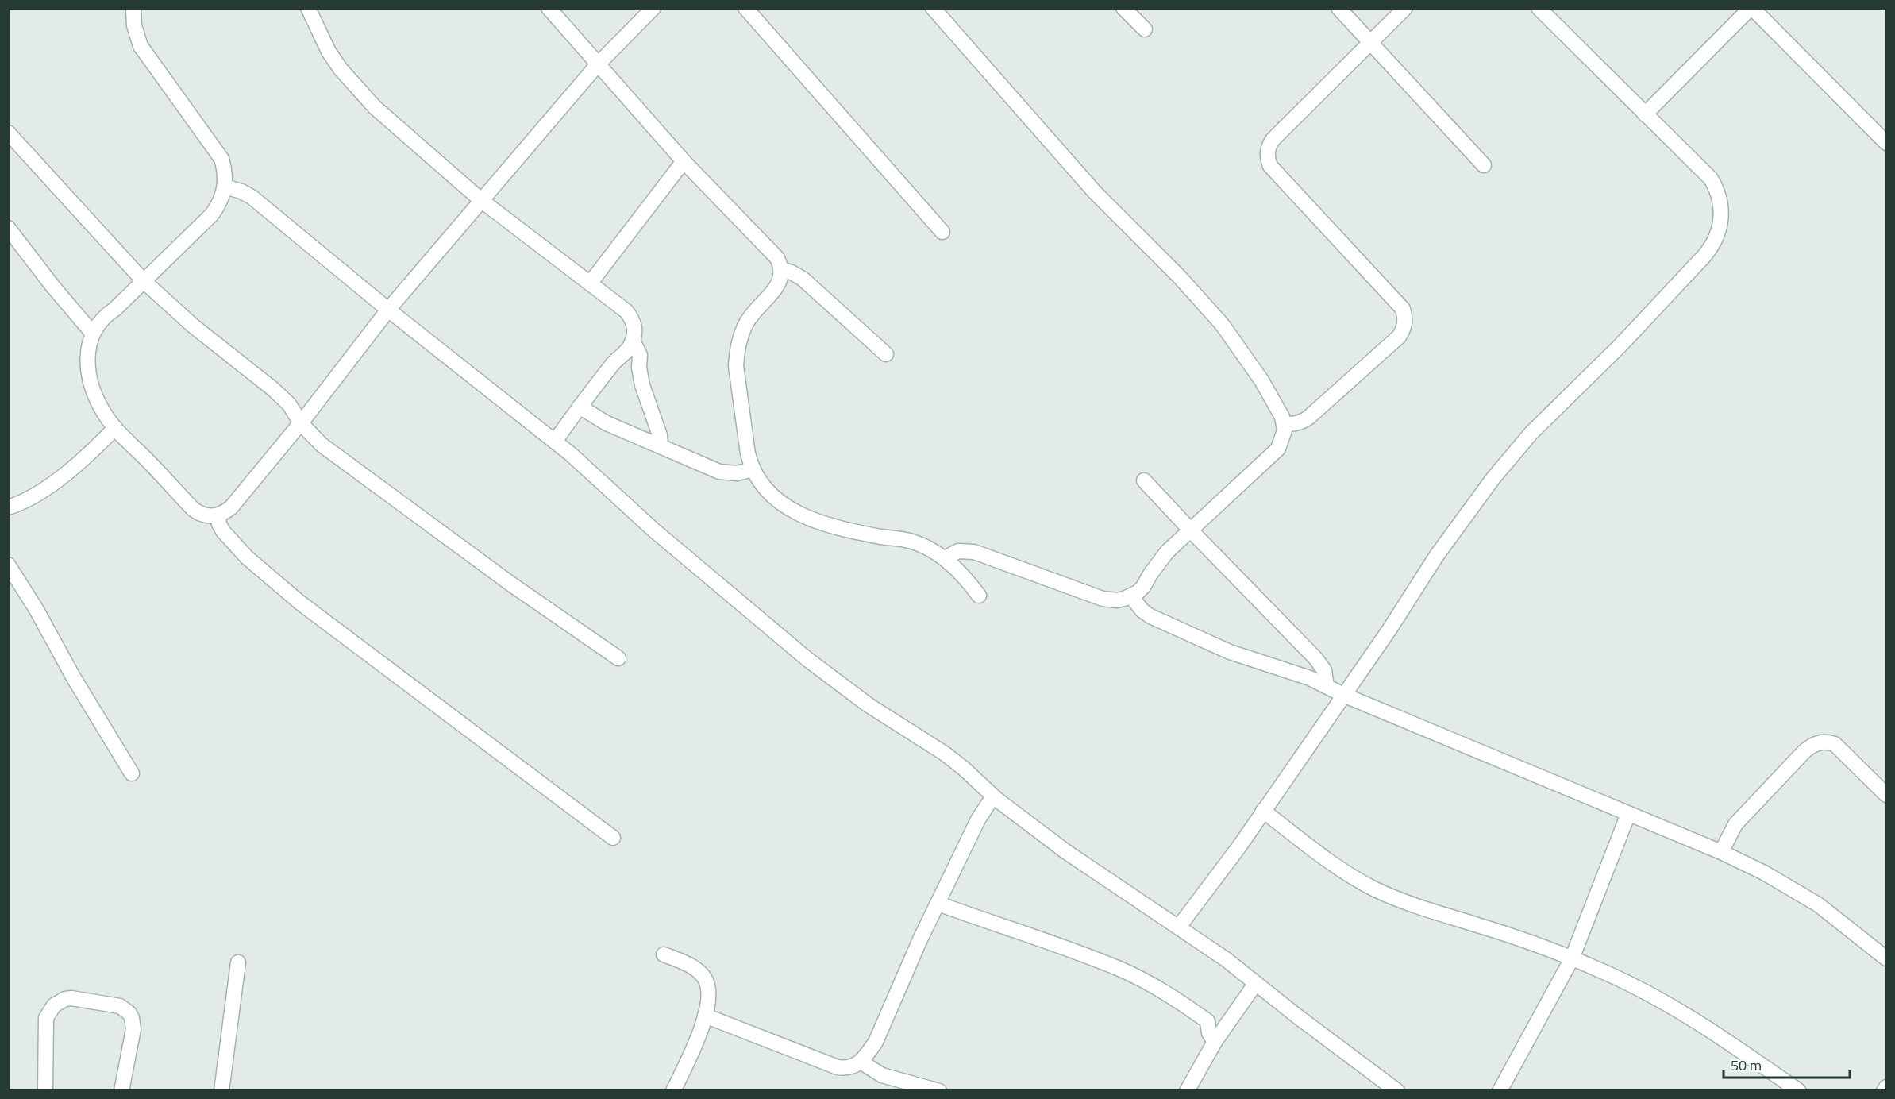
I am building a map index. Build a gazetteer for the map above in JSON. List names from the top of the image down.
{
  "scale_bar": "50 m"
}
